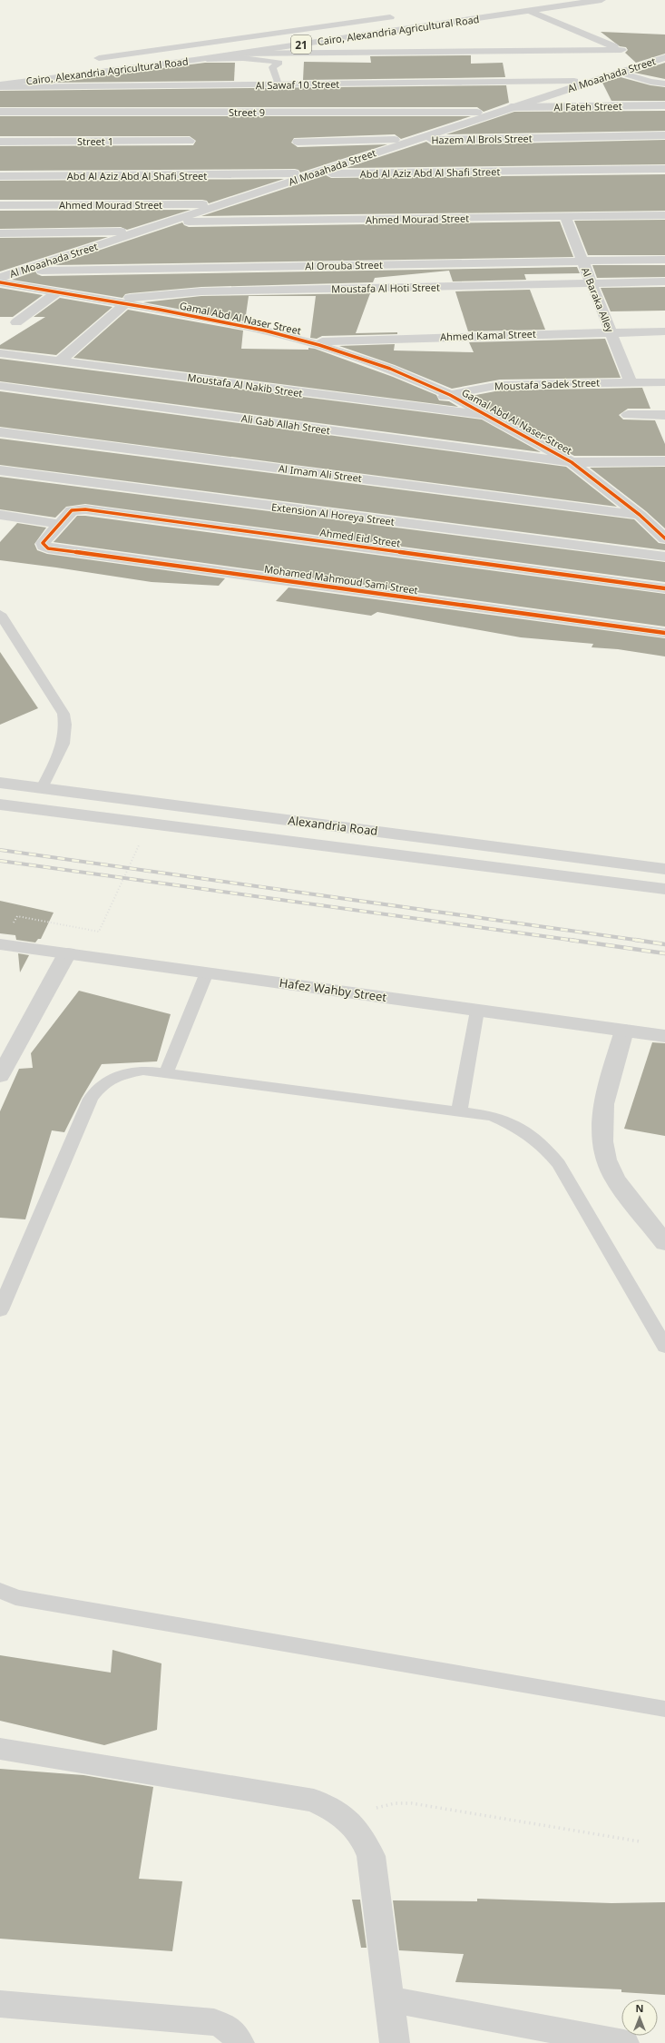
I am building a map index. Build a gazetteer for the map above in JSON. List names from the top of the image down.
{
  "streets": {
    "main road": [
      "Cairo, Alexandria Agricultural Road",
      "21",
      "Al Moaahada Street",
      "Al Sawaf 10 Street",
      "Al Fateh Street",
      "Street 9",
      "Hazem Al Brols Street",
      "Street 1",
      "Abd Al Aziz Abd Al Shafi Street",
      "Ahmed Mourad Street",
      "Al Orouba Street",
      "Moustafa Al Hoti Street",
      "Al Baraka Alley",
      "Gamal Abd Al Naser Street",
      "Ahmed Kamal Street",
      "Moustafa Sadek Street",
      "Moustafa Al Nakib Street",
      "Ali Gab Allah Street",
      "Al Imam Ali Street",
      "Extension Al Horeya Street",
      "Ahmed Eid Street",
      "Mohamed Mahmoud Sami Street",
      "Alexandria Road",
      "Hafez Wahby Street"
    ]
  },
  "crossings": [
    ["Al Moaahada Street", "Al Sawaf 10 Street"],
    ["Al Moaahada Street", "Al Fateh Street"],
    ["Al Moaahada Street", "Street 9"],
    ["Al Moaahada Street", "Hazem Al Brols Street"],
    ["Al Moaahada Street", "Abd Al Aziz Abd Al Shafi Street"],
    ["Al Moaahada Street", "Ahmed Mourad Street"],
    ["Al Moaahada Street", "Al Orouba Street"],
    ["Ahmed Mourad Street", "Al Baraka Alley"],
    ["Al Orouba Street", "Al Baraka Alley"],
    ["Moustafa Al Hoti Street", "Al Baraka Alley"],
    ["Moustafa Al Hoti Street", "Gamal Abd Al Naser Street"],
    ["Al Baraka Alley", "Ahmed Kamal Street"],
    ["Al Baraka Alley", "Moustafa Sadek Street"],
    ["Gamal Abd Al Naser Street", "Ahmed Kamal Street"],
    ["Gamal Abd Al Naser Street", "Moustafa Sadek Street"],
    ["Gamal Abd Al Naser Street", "Moustafa Al Nakib Street"],
    ["Gamal Abd Al Naser Street", "Ali Gab Allah Street"],
    ["Gamal Abd Al Naser Street", "Al Imam Ali Street"],
    ["Moustafa Sadek Street", "Moustafa Al Nakib Street"],
    ["Ahmed Eid Street", "Mohamed Mahmoud Sami Street"]
  ],
  "north": "top"
}
